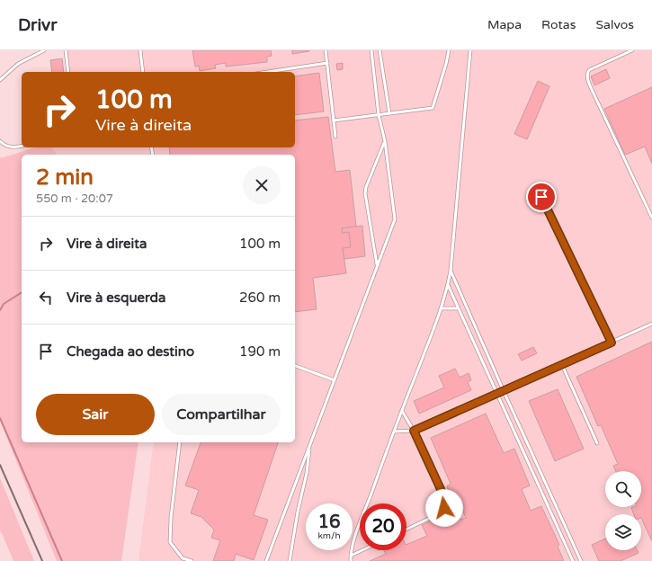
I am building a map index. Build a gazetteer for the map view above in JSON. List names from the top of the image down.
{
  "page": {
    "header": "Drivr",
    "nav": ["Mapa", "Rotas", "Salvos"],
    "turn": ["100 m", "Vire à direita"],
    "heading": ["2 min", "550 m · 20:07"],
    "list": [
      {
        "name": "Vire à direita",
        "value": "100 m"
      },
      {
        "name": "Vire à esquerda",
        "value": "260 m"
      },
      {
        "name": "Chegada ao destino",
        "value": "190 m"
      }
    ],
    "buttons": ["Sair", "Compartilhar"],
    "speed": "16 km/h",
    "limit": "20"
  }
}
